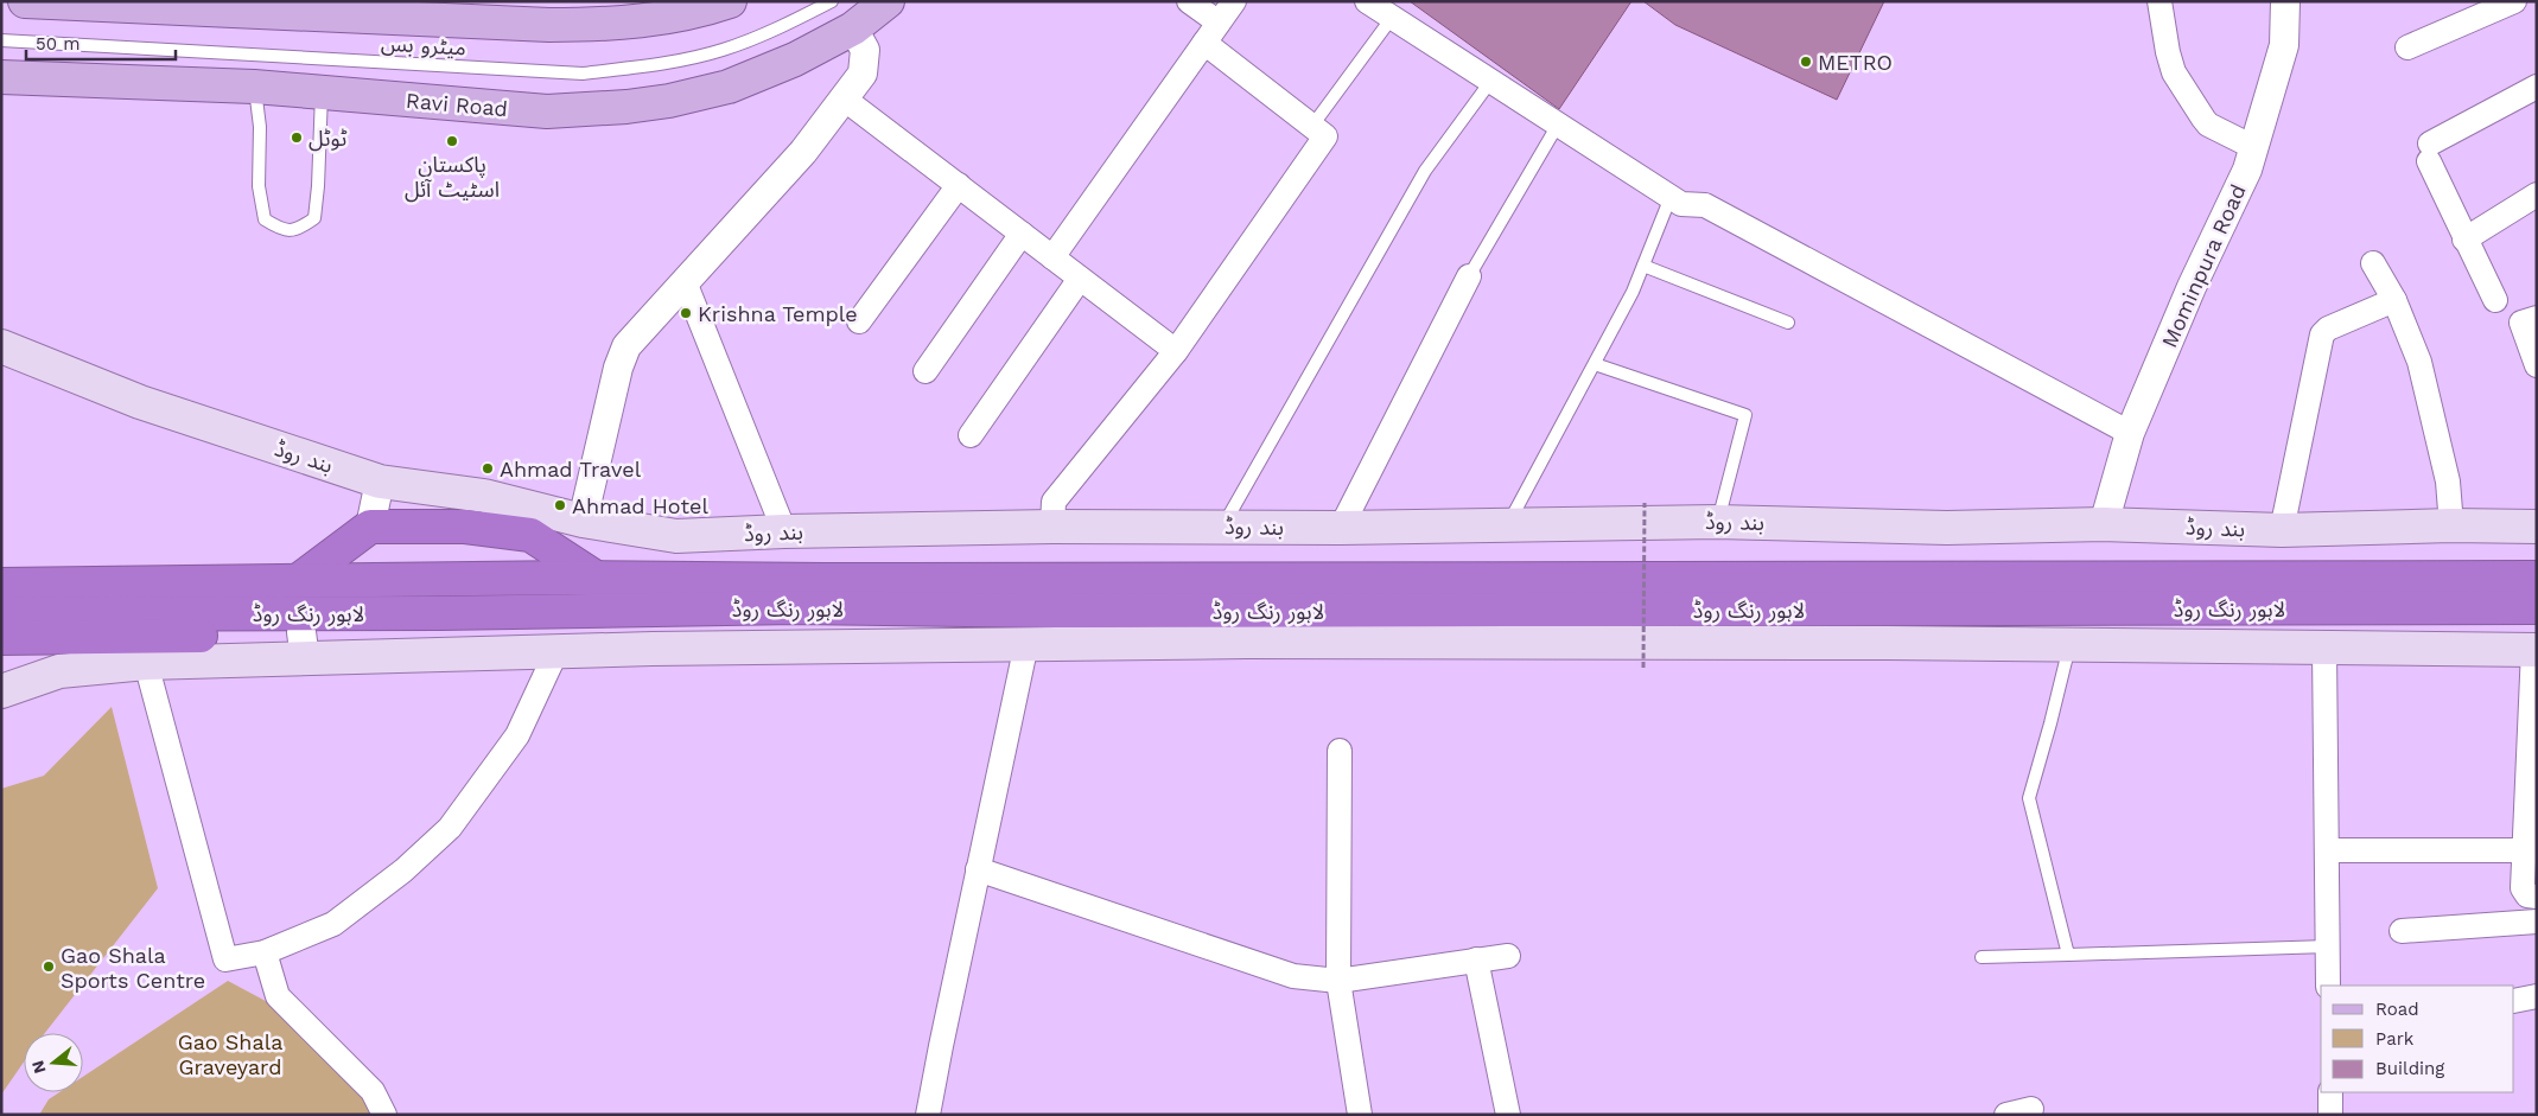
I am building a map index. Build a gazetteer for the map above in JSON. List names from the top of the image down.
{
  "streets": {
    "highway": ["لاہور رنگ روڈ"],
    "main road": ["Ravi Road", "بند روڈ"],
    "street": ["Mominpura Road"],
    "lane": ["میٹرو بس"]
  },
  "crossings": [
    ["Mominpura Road", "بند روڈ"]
  ],
  "parks": ["Gao Shala Graveyard"],
  "places": [
    "METRO",
    "ٹوٹل",
    "پاکستان اسٹیٹ آئل",
    "Krishna Temple",
    "Ahmad Travel",
    "Ahmad Hotel",
    "Gao Shala Sports Centre"
  ],
  "legend": ["Road", "Park", "Building"],
  "scale_bar": "50 m",
  "north": "left"
}
